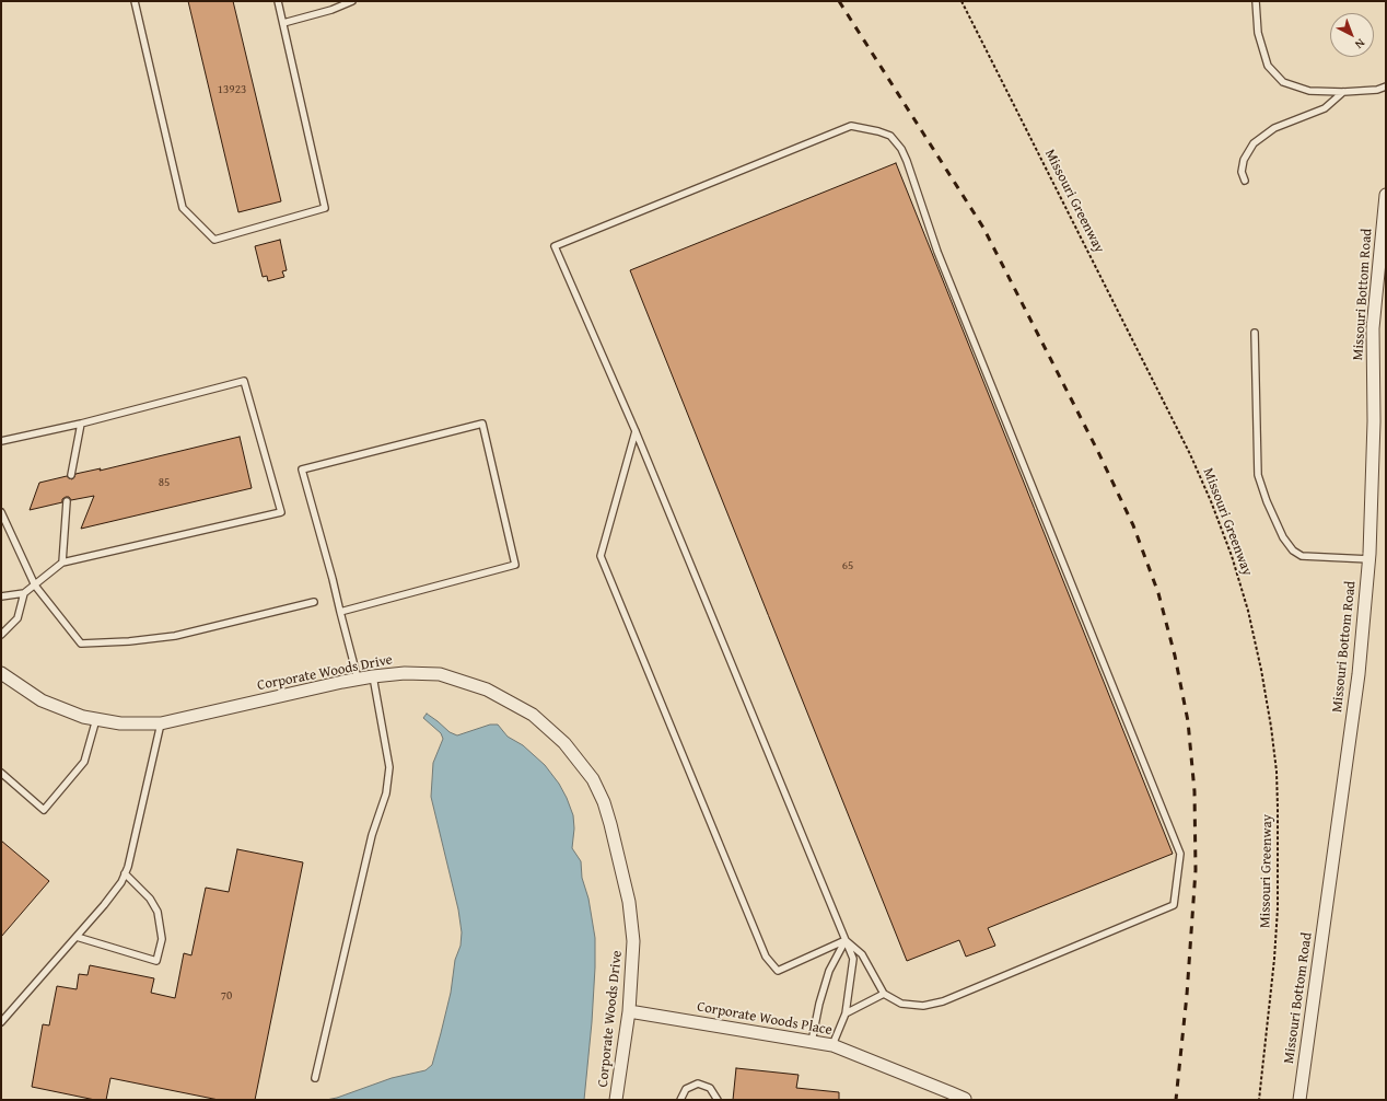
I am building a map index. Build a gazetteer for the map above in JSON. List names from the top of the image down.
{
  "streets": {
    "street": ["Missouri Bottom Road", "Corporate Woods Drive", "Corporate Woods Place"],
    "path": ["Missouri Greenway"]
  },
  "crossings": [
    ["Corporate Woods Drive", "Corporate Woods Place"]
  ],
  "house_numbers": [
    "13923",
    "85",
    "65",
    "70"
  ],
  "north": "bottom right"
}
